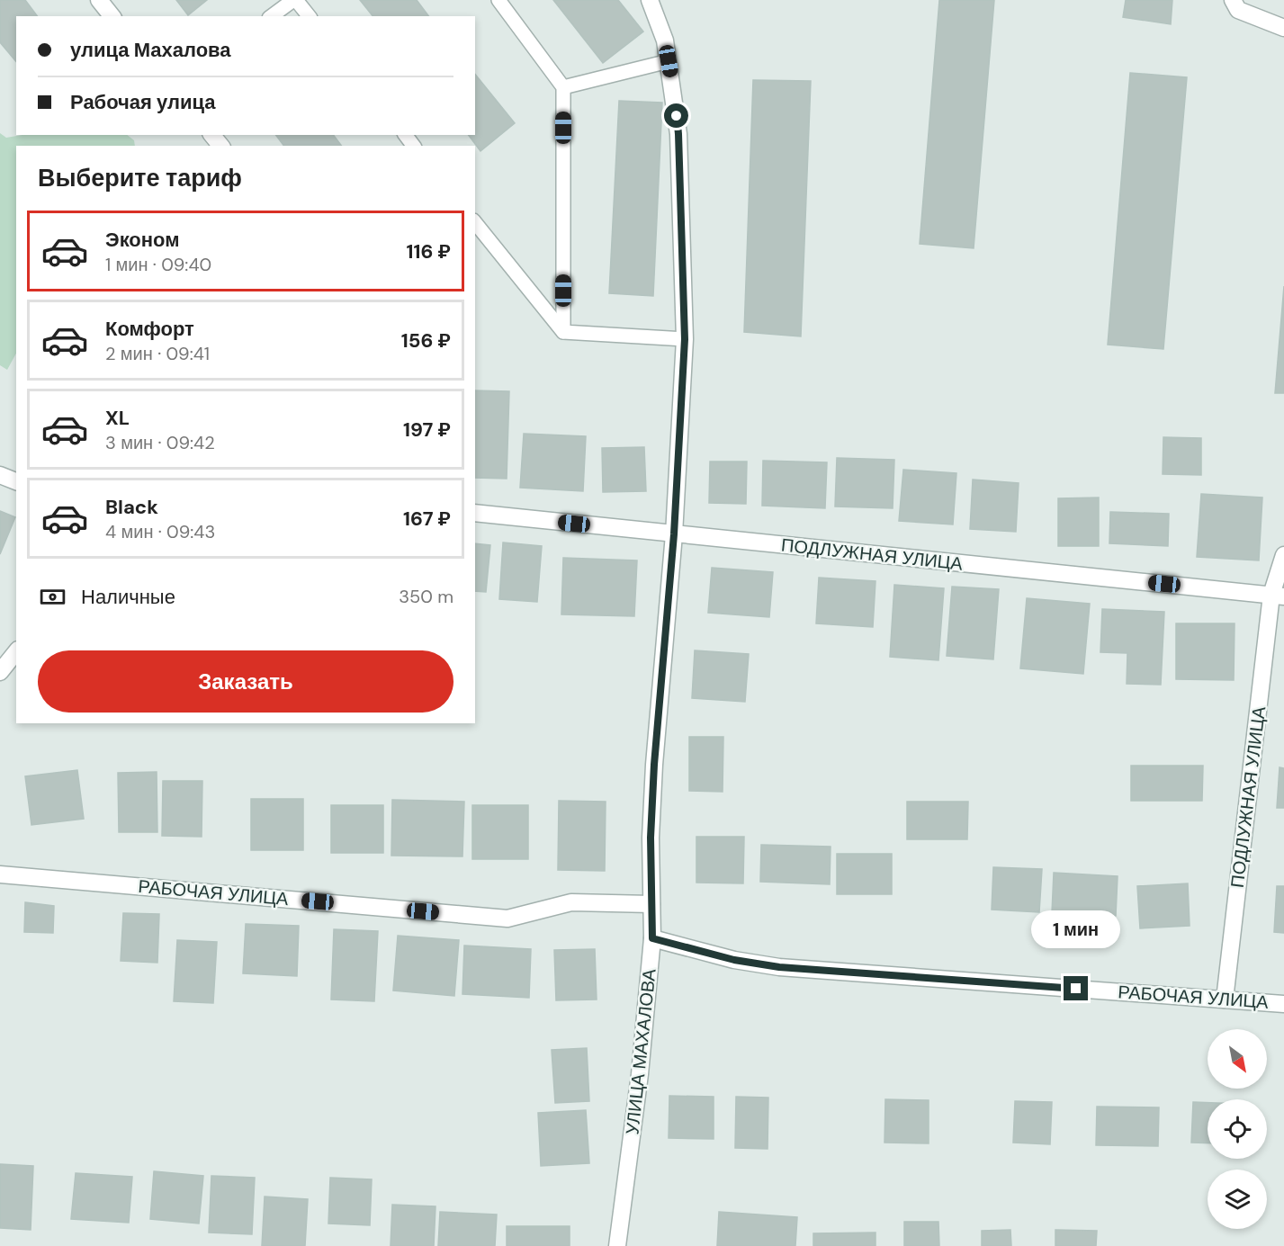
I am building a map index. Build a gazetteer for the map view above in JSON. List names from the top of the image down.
{
  "streets": {
    "street": ["ПОДЛУЖНАЯ УЛИЦА", "РАБОЧАЯ УЛИЦА", "УЛИЦА МАХАЛОВА"]
  },
  "crossings": [
    ["ПОДЛУЖНАЯ УЛИЦА", "РАБОЧАЯ УЛИЦА"],
    ["ПОДЛУЖНАЯ УЛИЦА", "УЛИЦА МАХАЛОВА"],
    ["РАБОЧАЯ УЛИЦА", "УЛИЦА МАХАЛОВА"]
  ],
  "north": "bottom right",
  "page": {
    "banner": ["улица Махалова", "Рабочая улица"],
    "heading": "Выберите тариф",
    "list": [
      {
        "name": "Эконом",
        "note": "1 мин · 09:40",
        "value": "116 ₽"
      },
      {
        "name": "Комфорт",
        "note": "2 мин · 09:41",
        "value": "156 ₽"
      },
      {
        "name": "XL",
        "note": "3 мин · 09:42",
        "value": "197 ₽"
      },
      {
        "name": "Black",
        "note": "4 мин · 09:43",
        "value": "167 ₽"
      }
    ],
    "pay": ["Наличные", "350 m"],
    "buttons": "Заказать",
    "bubble": "1 мин"
  }
}
